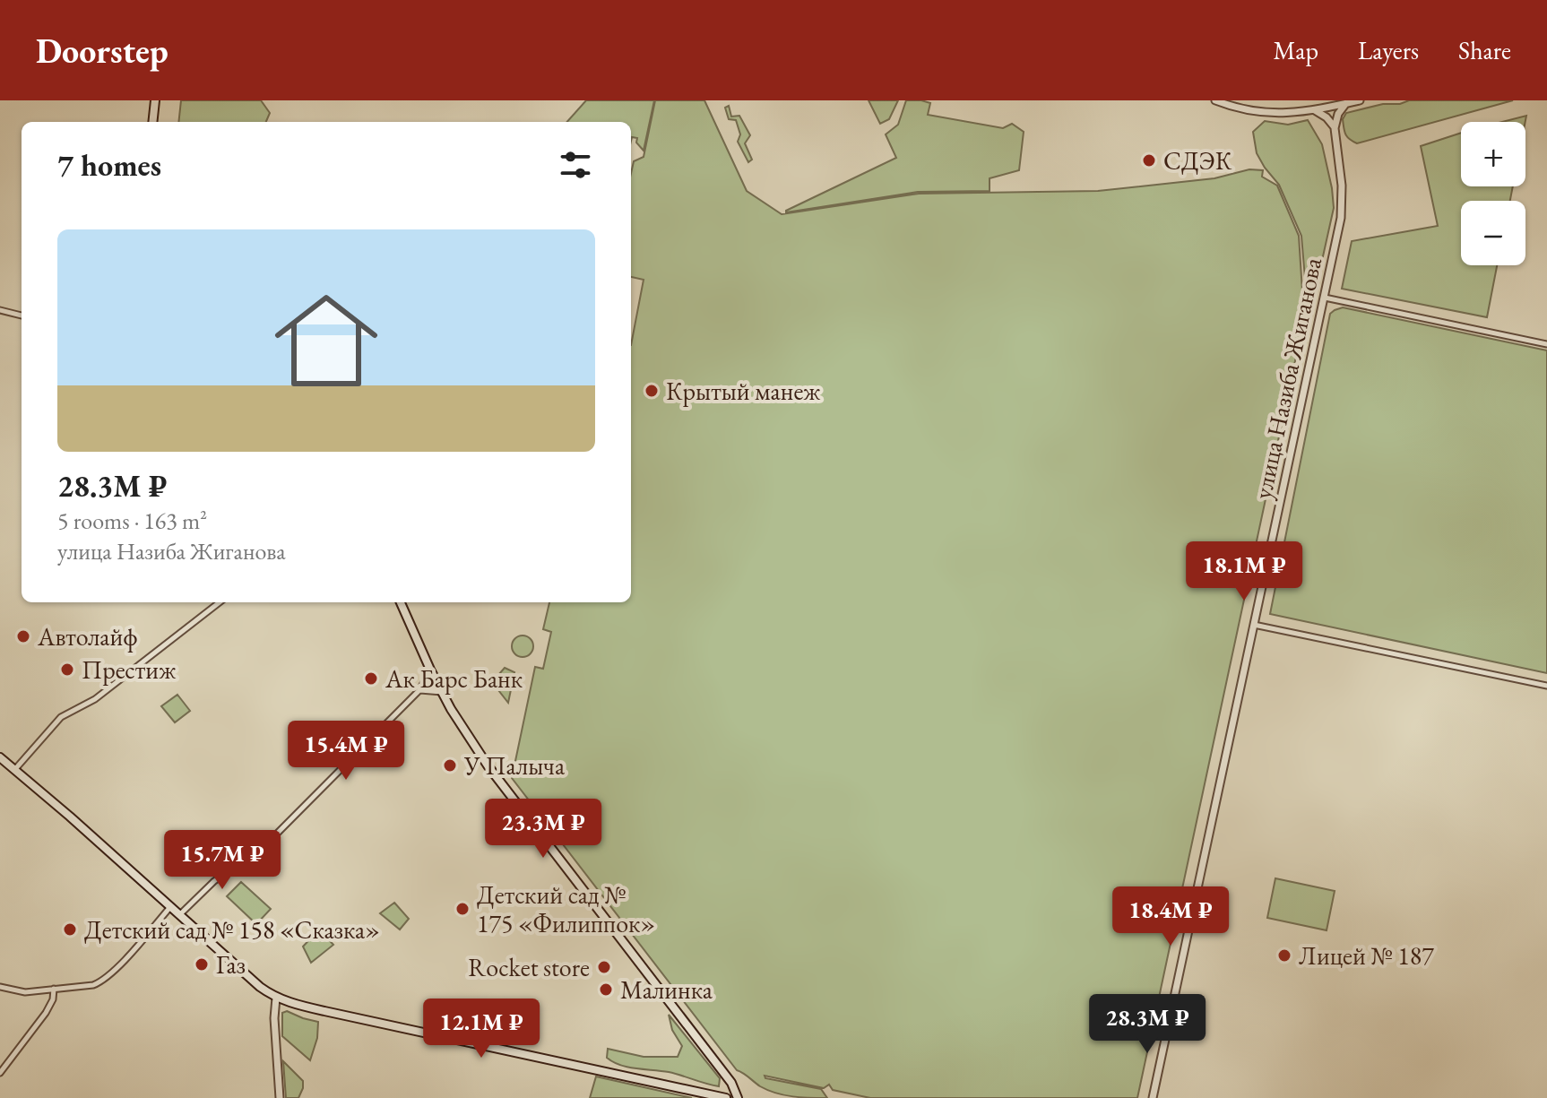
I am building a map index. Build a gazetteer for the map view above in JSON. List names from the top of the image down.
{
  "streets": {
    "street": ["улица Назиба Жиганова"]
  },
  "places": [
    "СДЭК",
    "Крытый манеж",
    "Автолайф",
    "Престиж",
    "Ак Барс Банк",
    "У Палыча",
    "Детский сад № 175 «Филиппок»",
    "Детский сад № 158 «Сказка»",
    "Лицей № 187",
    "Газ",
    "Rocket store",
    "Малинка"
  ],
  "page": {
    "header": "Doorstep",
    "nav": ["Map", "Layers", "Share"],
    "map_buttons": ["+", "−"],
    "heading": "7 homes",
    "list": [
      {
        "name": "28.3M ₽",
        "note": "5 rooms · 163 m² · улица Назиба Жиганова"
      }
    ],
    "price": [
      "18.1M ₽",
      "15.4M ₽",
      "23.3M ₽",
      "15.7M ₽",
      "18.4M ₽",
      "28.3M ₽",
      "12.1M ₽"
    ]
  }
}
